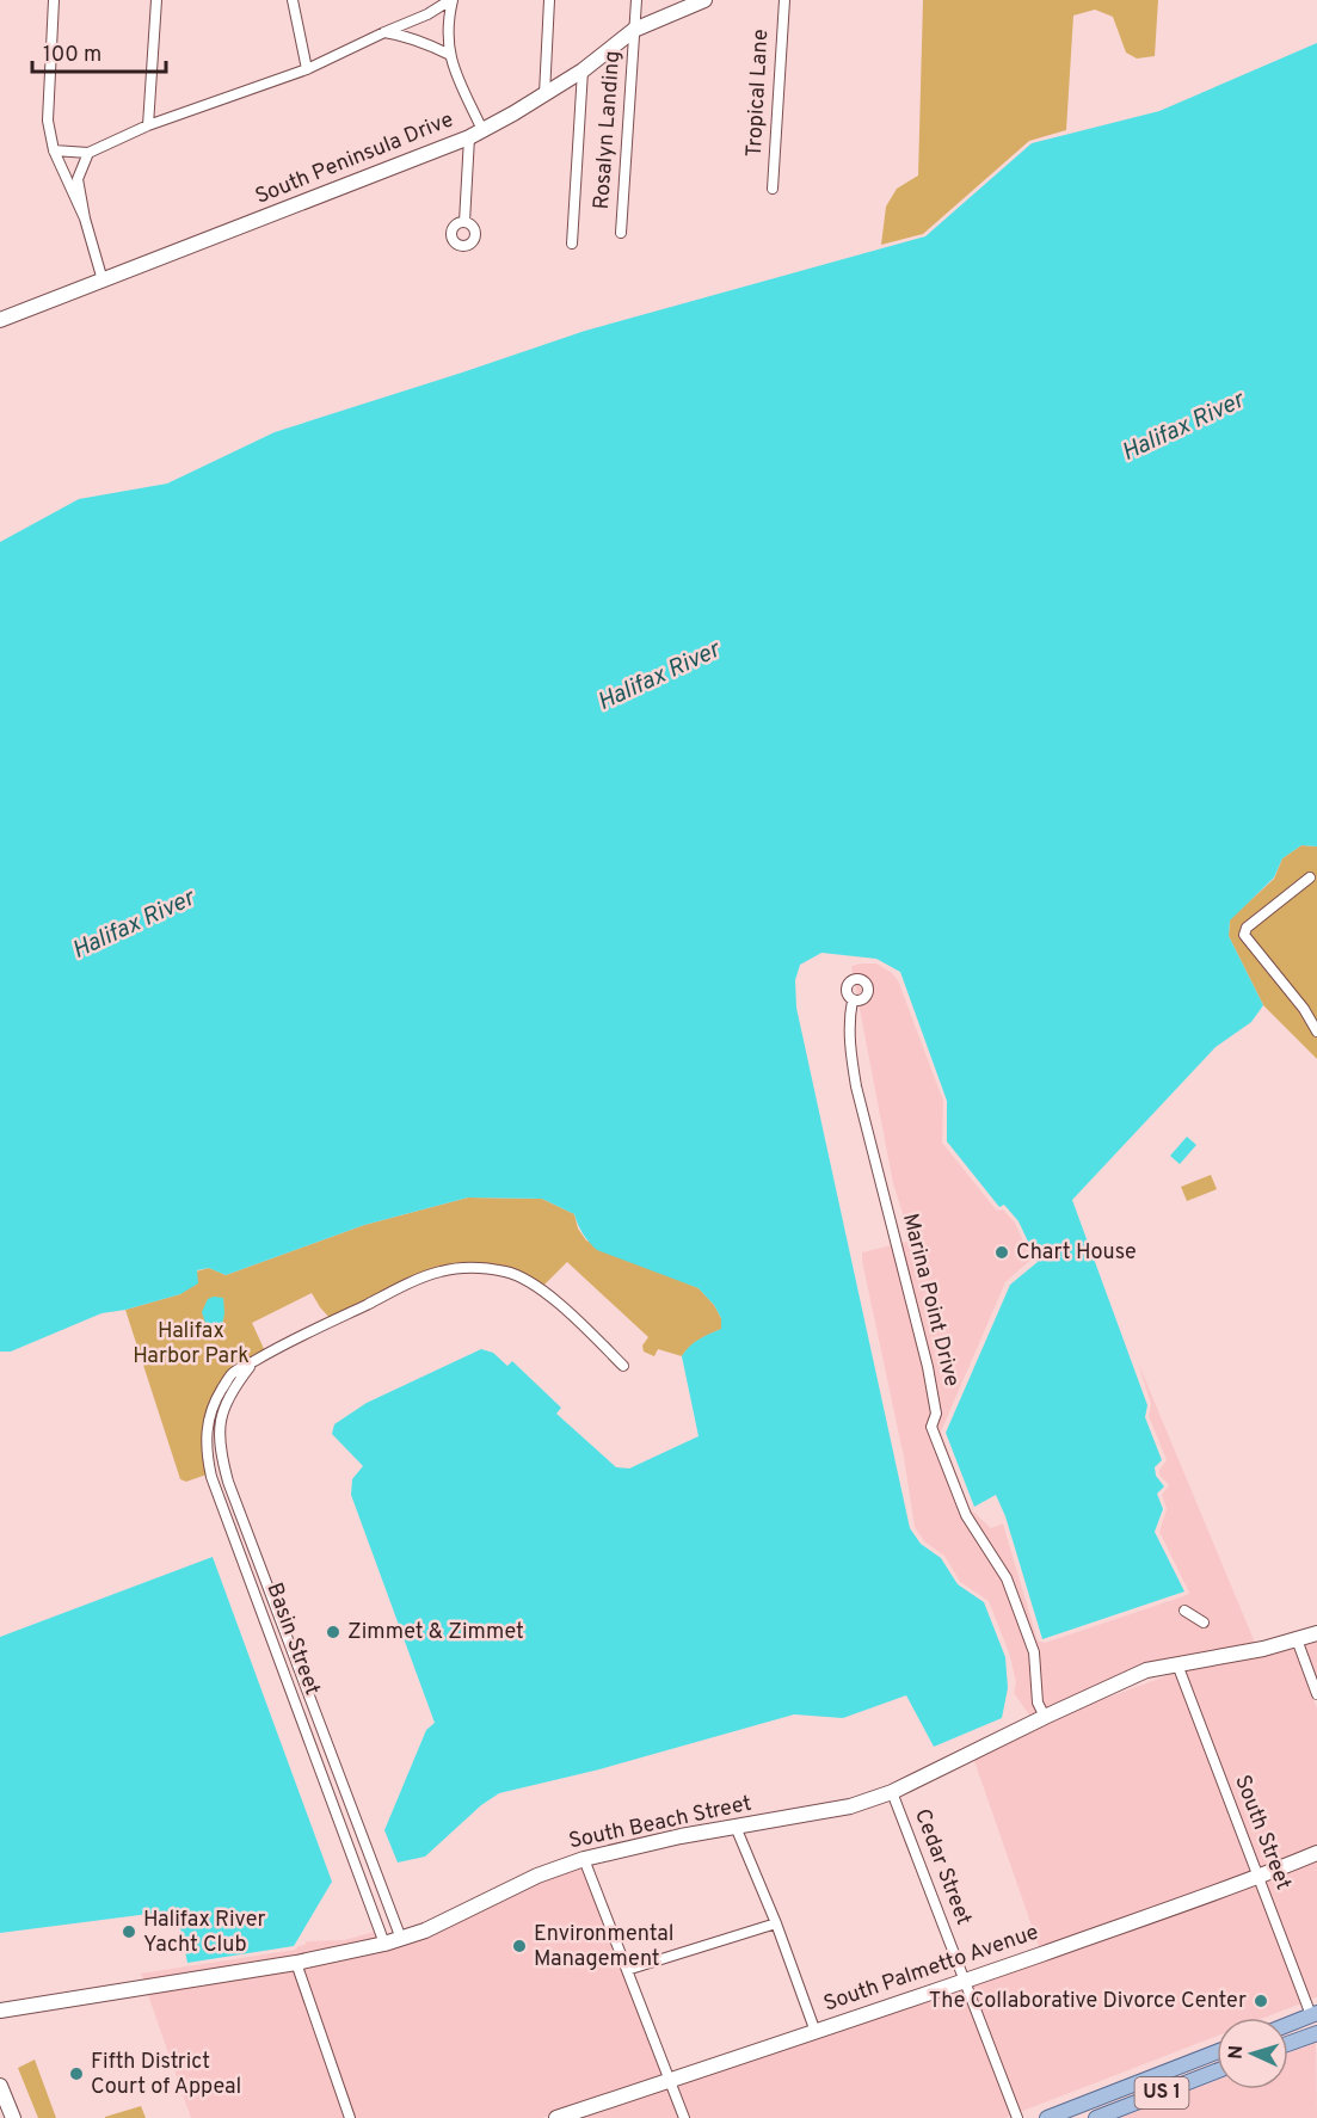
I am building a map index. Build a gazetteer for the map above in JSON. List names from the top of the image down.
{
  "streets": {
    "main road": ["US 1"],
    "street": [
      "Tropical Lane",
      "Rosalyn Landing",
      "South Peninsula Drive",
      "Marina Point Drive",
      "Basin Street",
      "South Beach Street",
      "South Street",
      "Cedar Street",
      "South Palmetto Avenue"
    ]
  },
  "crossings": [
    ["Rosalyn Landing", "South Peninsula Drive"],
    ["Marina Point Drive", "South Beach Street"],
    ["Basin Street", "South Beach Street"],
    ["South Beach Street", "South Street"],
    ["South Beach Street", "Cedar Street"],
    ["South Street", "South Palmetto Avenue"],
    ["Cedar Street", "South Palmetto Avenue"]
  ],
  "water": ["Halifax River"],
  "parks": ["Halifax Harbor Park"],
  "places": [
    "Chart House",
    "Zimmet & Zimmet",
    "Halifax River Yacht Club",
    "Environmental Management",
    "The Collaborative Divorce Center",
    "Fifth District Court of Appeal"
  ],
  "scale_bar": "100 m",
  "north": "left"
}
